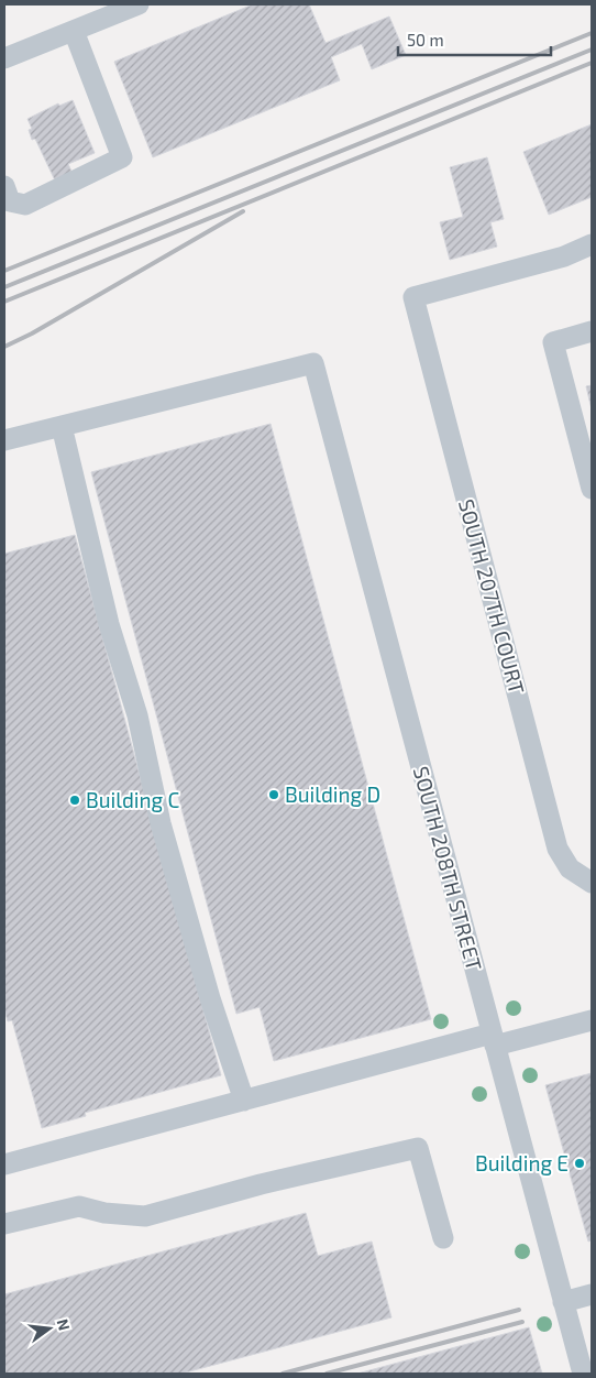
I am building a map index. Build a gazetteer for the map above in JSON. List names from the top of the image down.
{
  "streets": {
    "street": ["SOUTH 207TH COURT", "SOUTH 208TH STREET"]
  },
  "places": ["Building D", "Building C", "Building E"],
  "scale_bar": "50 m",
  "north": "right"
}
